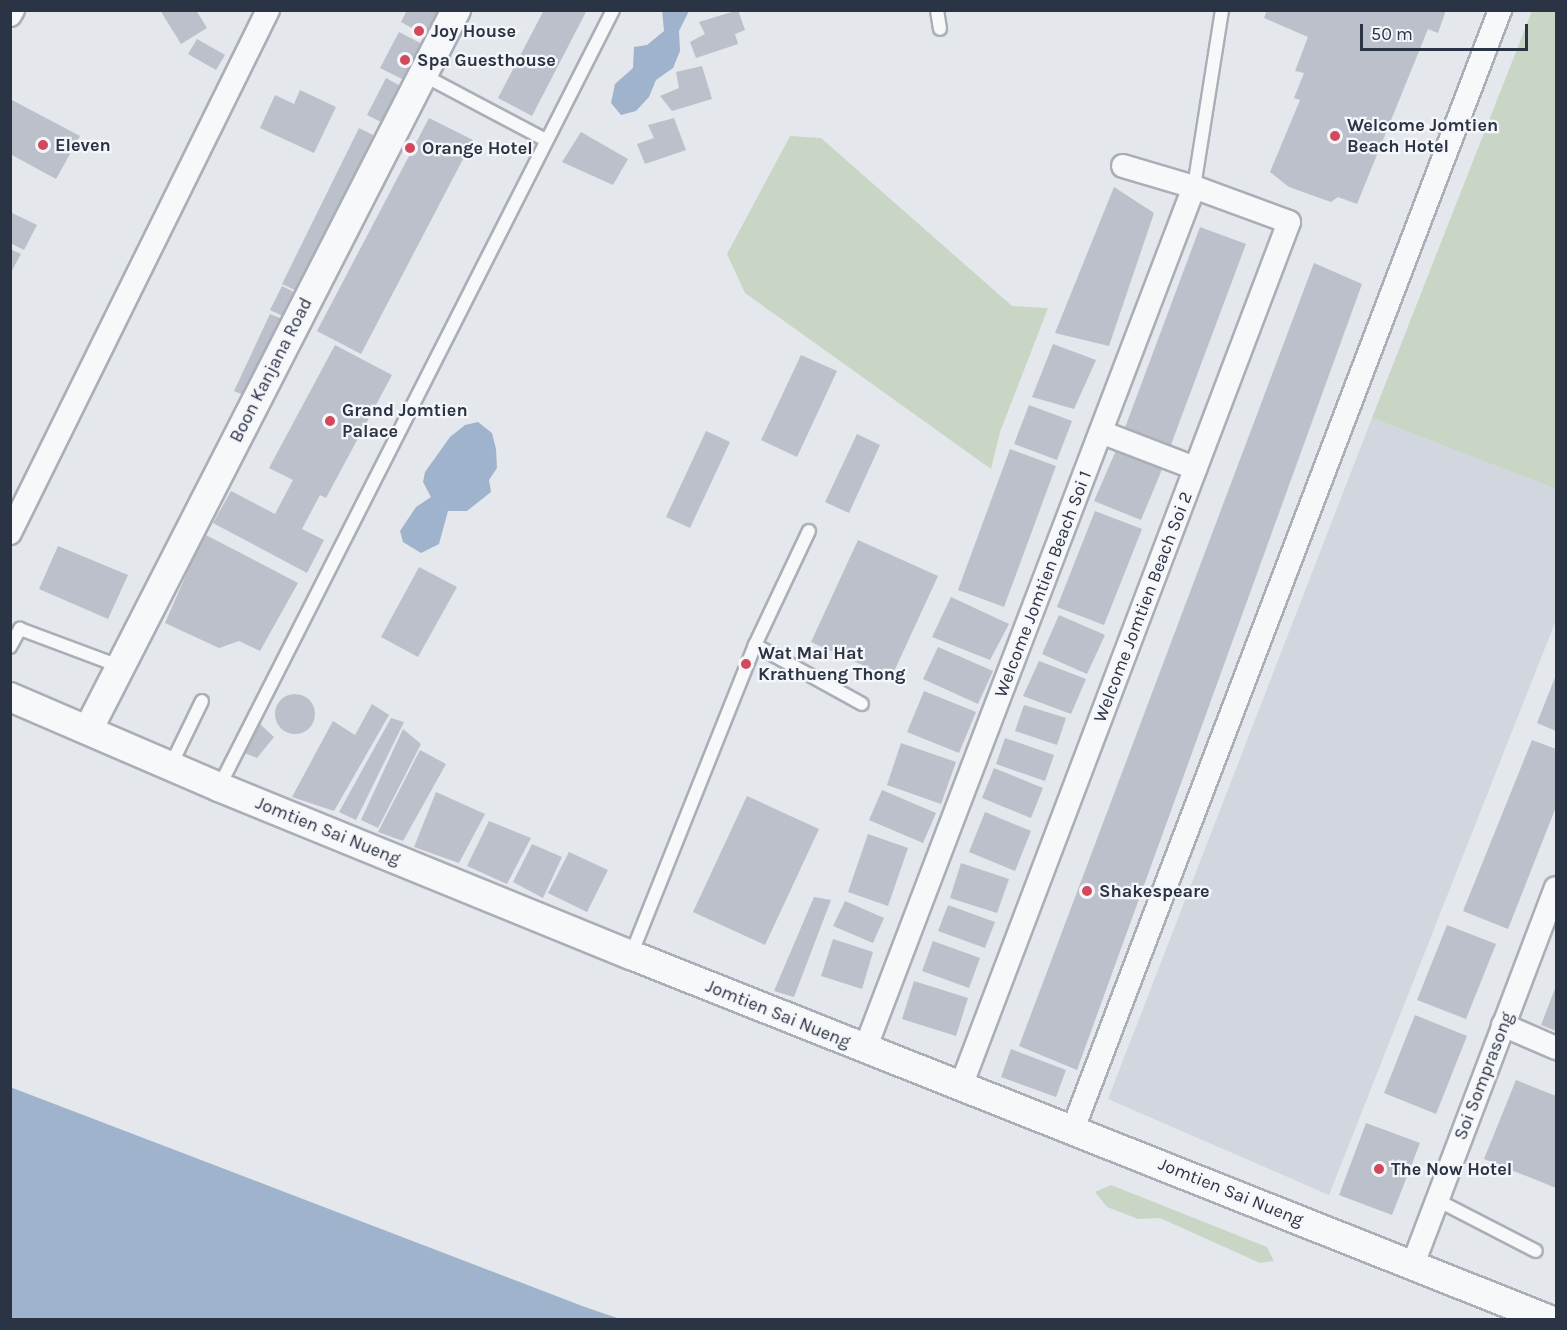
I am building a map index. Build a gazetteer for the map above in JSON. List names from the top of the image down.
{
  "streets": {
    "street": [
      "Boon Kanjana Road",
      "Welcome Jomtien Beach Soi 1",
      "Welcome Jomtien Beach Soi 2",
      "Jomtien Sai Nueng",
      "Soi Somprasong"
    ]
  },
  "crossings": [
    ["Boon Kanjana Road", "Jomtien Sai Nueng"],
    ["Welcome Jomtien Beach Soi 1", "Welcome Jomtien Beach Soi 2"],
    ["Welcome Jomtien Beach Soi 1", "Jomtien Sai Nueng"],
    ["Welcome Jomtien Beach Soi 2", "Jomtien Sai Nueng"],
    ["Jomtien Sai Nueng", "Soi Somprasong"]
  ],
  "places": [
    "Joy House",
    "Spa Guesthouse",
    "Welcome Jomtien Beach Hotel",
    "Eleven",
    "Orange Hotel",
    "Grand Jomtien Palace",
    "Wat Mai Hat Krathueng Thong",
    "Shakespeare",
    "The Now Hotel"
  ],
  "scale_bar": "50 m"
}
